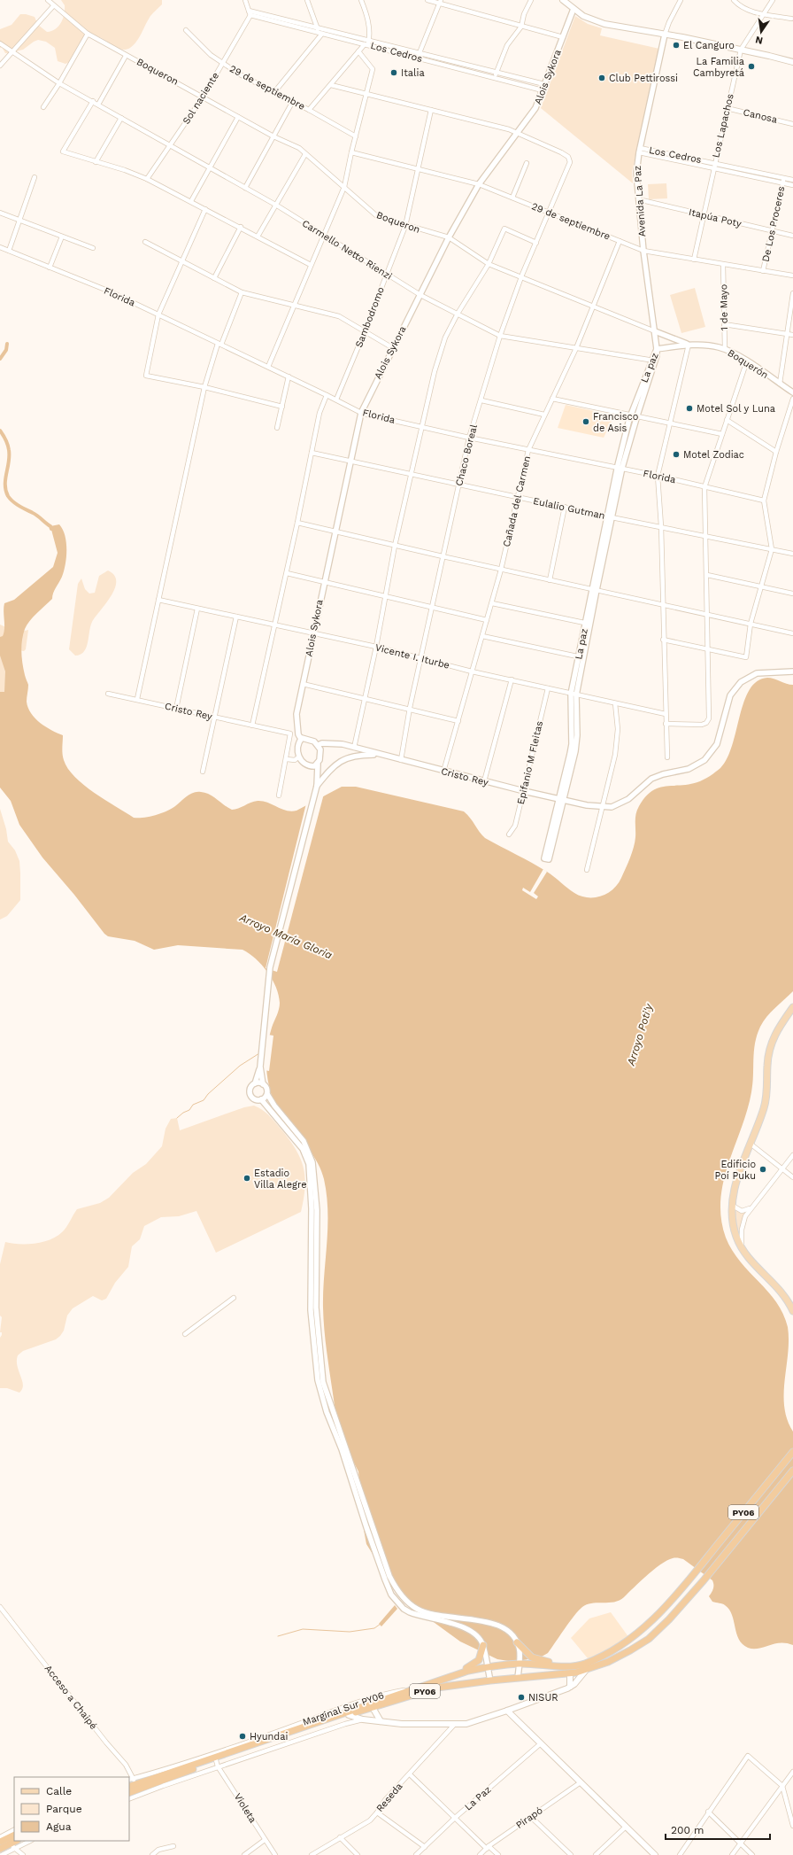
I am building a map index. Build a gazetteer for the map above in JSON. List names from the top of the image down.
{
  "streets": {
    "highway": ["PY06"],
    "street": [
      "Los Cedros",
      "Boqueron",
      "Alois Sykora",
      "29 de septiembre",
      "Sol naciente",
      "Canosa",
      "Los Lapachos",
      "Avenida La Paz",
      "Itapúa Poty",
      "De Los Proceres",
      "Carmello Netto Rienzi",
      "Florida",
      "1 de Mayo",
      "Sambodromo",
      "Boquerón",
      "La paz",
      "Chaco Boreal",
      "Cañada del Carmen",
      "Eulalio Gutman",
      "Vicente I. Iturbe",
      "Cristo Rey",
      "Epifanio M Fleitas",
      "Acceso a Chaipé",
      "Marginal Sur PY06",
      "Reseda",
      "La Paz",
      "Violeta",
      "Pirapó"
    ]
  },
  "crossings": [
    ["Los Cedros", "Alois Sykora"],
    ["Los Cedros", "Sol naciente"],
    ["Los Cedros", "Los Lapachos"],
    ["Los Cedros", "Avenida La Paz"],
    ["Los Cedros", "De Los Proceres"],
    ["Boqueron", "Alois Sykora"],
    ["Boqueron", "Sol naciente"],
    ["Boqueron", "Avenida La Paz"],
    ["Boqueron", "Sambodromo"],
    ["Boqueron", "Chaco Boreal"],
    ["Boqueron", "Cañada del Carmen"],
    ["Alois Sykora", "29 de septiembre"],
    ["Alois Sykora", "Carmello Netto Rienzi"],
    ["Alois Sykora", "Florida"],
    ["Alois Sykora", "Chaco Boreal"],
    ["Alois Sykora", "Eulalio Gutman"],
    ["Alois Sykora", "Vicente I. Iturbe"],
    ["Alois Sykora", "Cristo Rey"],
    ["29 de septiembre", "Sol naciente"],
    ["29 de septiembre", "Los Lapachos"],
    ["29 de septiembre", "Avenida La Paz"],
    ["29 de septiembre", "De Los Proceres"],
    ["29 de septiembre", "1 de Mayo"],
    ["29 de septiembre", "Sambodromo"],
    ["29 de septiembre", "Chaco Boreal"],
    ["29 de septiembre", "Cañada del Carmen"],
    ["Sol naciente", "Carmello Netto Rienzi"],
    ["Canosa", "Los Lapachos"],
    ["Los Lapachos", "Itapúa Poty"],
    ["Avenida La Paz", "Itapúa Poty"],
    ["Avenida La Paz", "Boquerón"],
    ["Avenida La Paz", "La paz"],
    ["Itapúa Poty", "De Los Proceres"],
    ["Carmello Netto Rienzi", "Sambodromo"],
    ["Carmello Netto Rienzi", "La paz"],
    ["Carmello Netto Rienzi", "Chaco Boreal"],
    ["Carmello Netto Rienzi", "Cañada del Carmen"],
    ["Florida", "Sambodromo"],
    ["Florida", "La paz"],
    ["Florida", "Chaco Boreal"],
    ["Florida", "Cañada del Carmen"],
    ["1 de Mayo", "Boquerón"],
    ["Boquerón", "La paz"],
    ["La paz", "Eulalio Gutman"],
    ["La paz", "Vicente I. Iturbe"],
    ["La paz", "Cristo Rey"],
    ["Chaco Boreal", "Eulalio Gutman"],
    ["Chaco Boreal", "Vicente I. Iturbe"],
    ["Chaco Boreal", "Cristo Rey"],
    ["Cañada del Carmen", "Eulalio Gutman"],
    ["Cañada del Carmen", "Vicente I. Iturbe"],
    ["Cañada del Carmen", "Cristo Rey"],
    ["Vicente I. Iturbe", "Epifanio M Fleitas"],
    ["Cristo Rey", "Epifanio M Fleitas"],
    ["PY06", "Acceso a Chaipé"],
    ["PY06", "Marginal Sur PY06"],
    ["PY06", "Violeta"],
    ["Acceso a Chaipé", "Marginal Sur PY06"]
  ],
  "water": ["Arroyo María Gloria", "Arroyo Poti'y"],
  "places": [
    "El Canguro",
    "La Familia Cambyretá",
    "Italia",
    "Club Pettirossi",
    "Motel Sol y Luna",
    "Francisco de Asis",
    "Motel Zodiac",
    "Edificio Poí Puku",
    "Estadio Villa Alegre",
    "NISUR",
    "Hyundai"
  ],
  "legend": ["Calle", "Parque", "Agua"],
  "scale_bar": "200 m",
  "north": "bottom"
}
